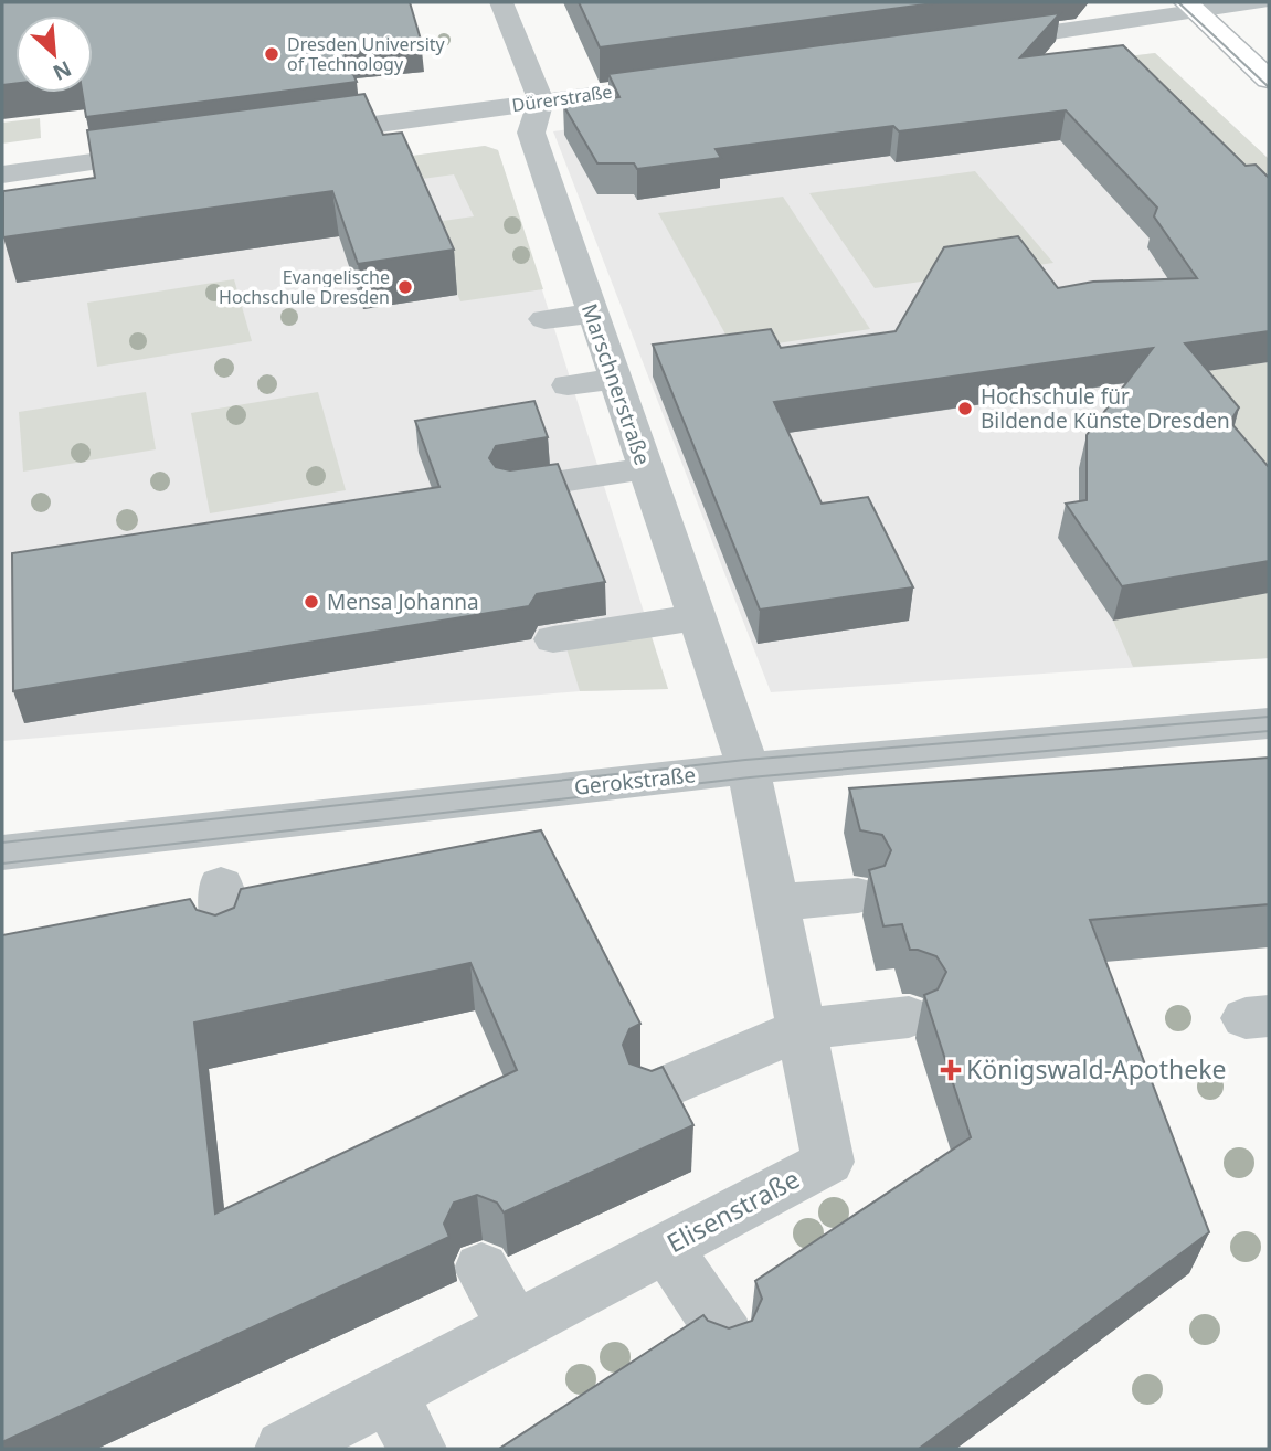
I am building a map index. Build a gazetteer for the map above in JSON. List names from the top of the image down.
{
  "streets": {
    "street": [
      "Dürerstraße",
      "Marschnerstraße",
      "Gerokstraße",
      "Elisenstraße"
    ]
  },
  "crossings": [
    ["Dürerstraße", "Marschnerstraße"],
    ["Marschnerstraße", "Gerokstraße"],
    ["Marschnerstraße", "Elisenstraße"],
    ["Gerokstraße", "Elisenstraße"]
  ],
  "places": {
    "other": [
      "Dresden University of Technology",
      "Evangelische Hochschule Dresden",
      "Hochschule für Bildende Künste Dresden",
      "Mensa Johanna"
    ],
    "health": ["Königswald-Apotheke"]
  },
  "north": "bottom right"
}
